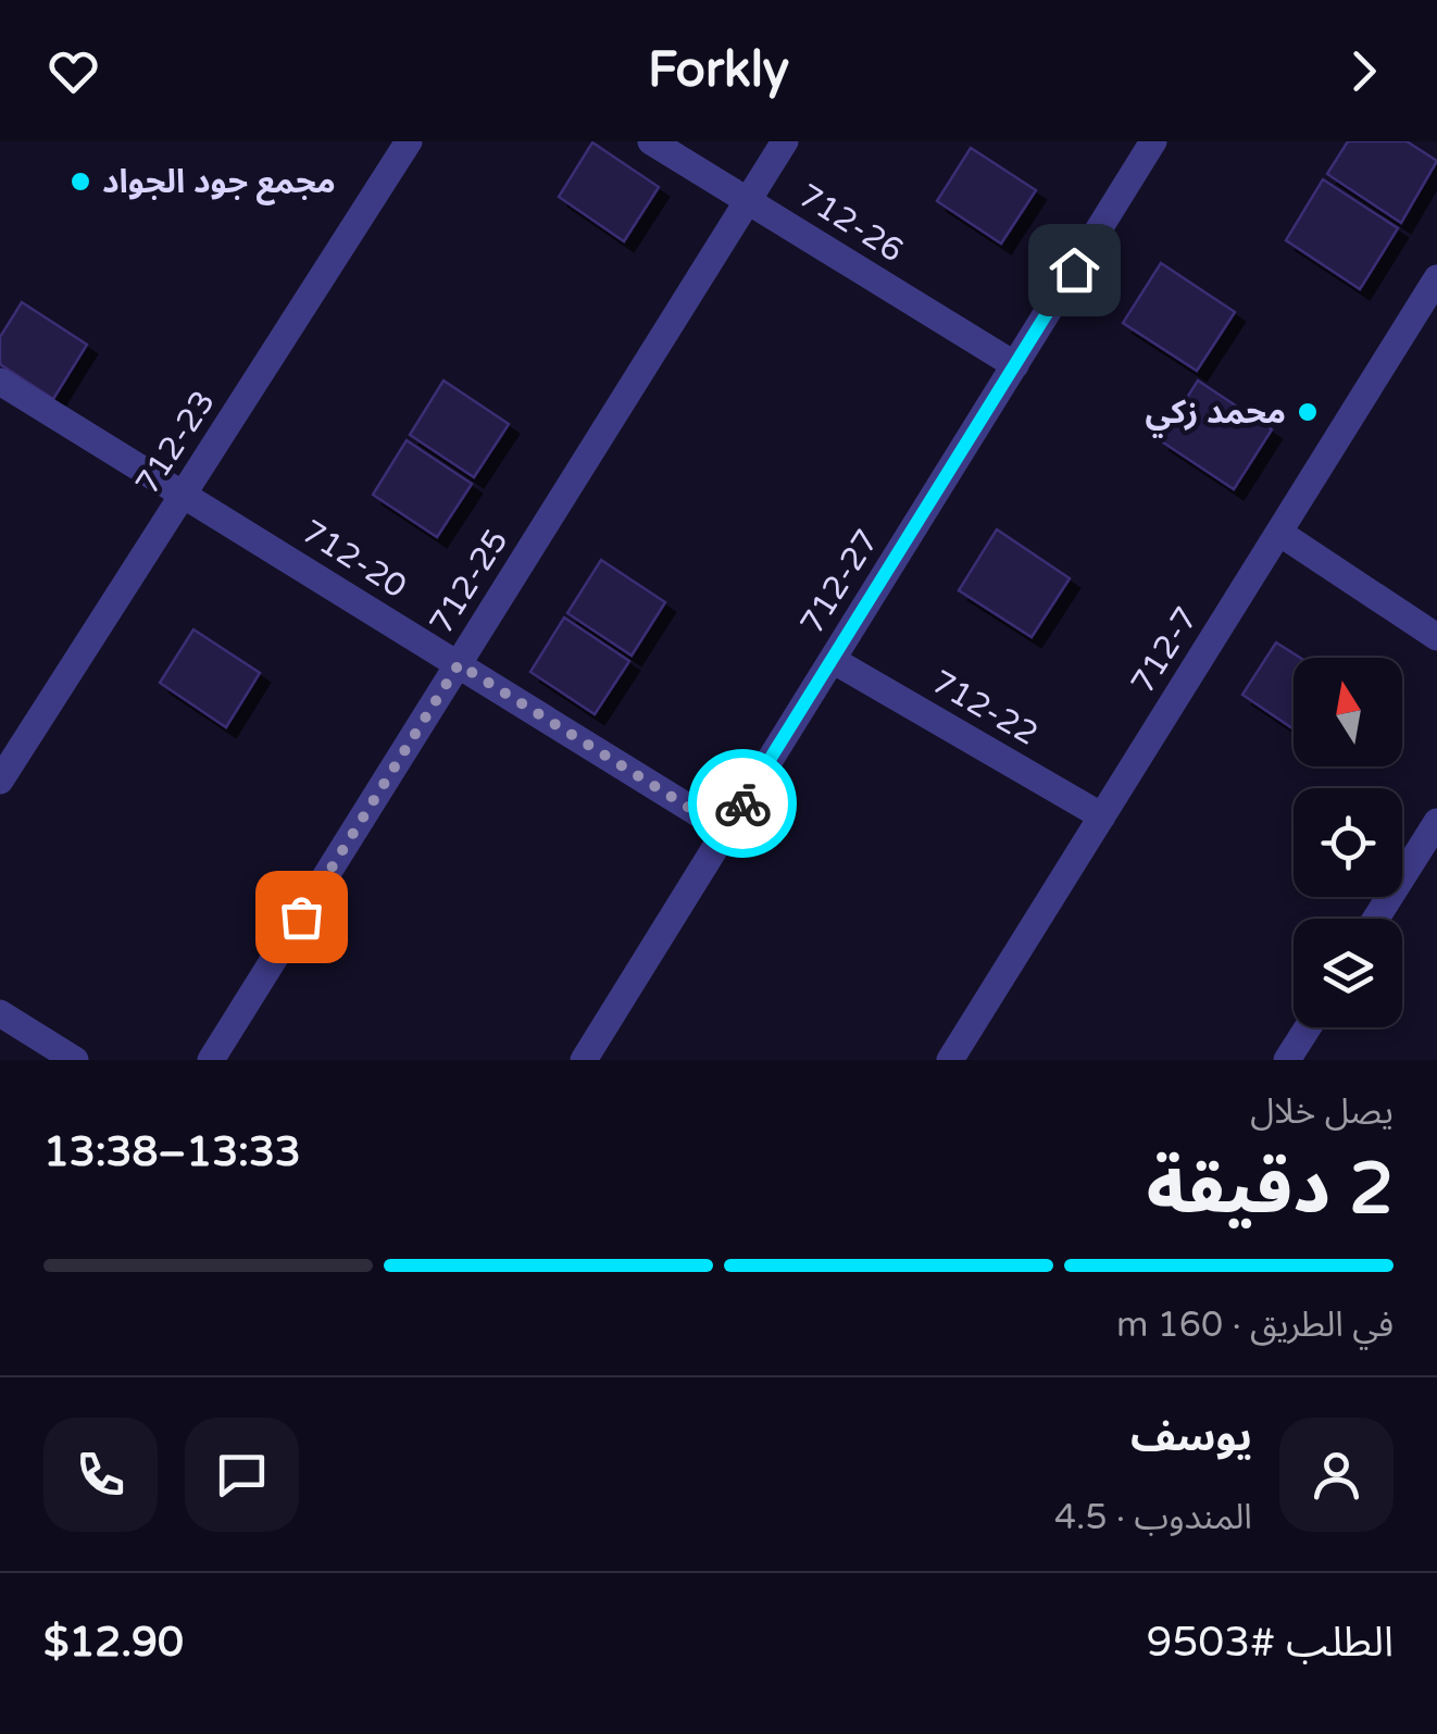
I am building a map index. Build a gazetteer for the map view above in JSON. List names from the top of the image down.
{
  "streets": {
    "street": [
      "712-26",
      "712-23",
      "712-20",
      "712-25",
      "712-27",
      "712-7",
      "712-22"
    ]
  },
  "crossings": [
    ["712-26", "712-25"],
    ["712-26", "712-27"],
    ["712-23", "712-20"],
    ["712-20", "712-25"],
    ["712-20", "712-27"],
    ["712-27", "712-22"],
    ["712-7", "712-22"]
  ],
  "places": ["مجمع جود الجواد", "محمد زكي"],
  "north": "top",
  "page": {
    "header": "Forkly",
    "heading": ["2 دقيقة", "يصل خلال", "13:33–13:38"],
    "panel": [
      "يوسف",
      "المندوب · 4.5",
      "الطلب #9503",
      "$12.90"
    ],
    "bar": "في الطريق · 160 m"
  }
}
